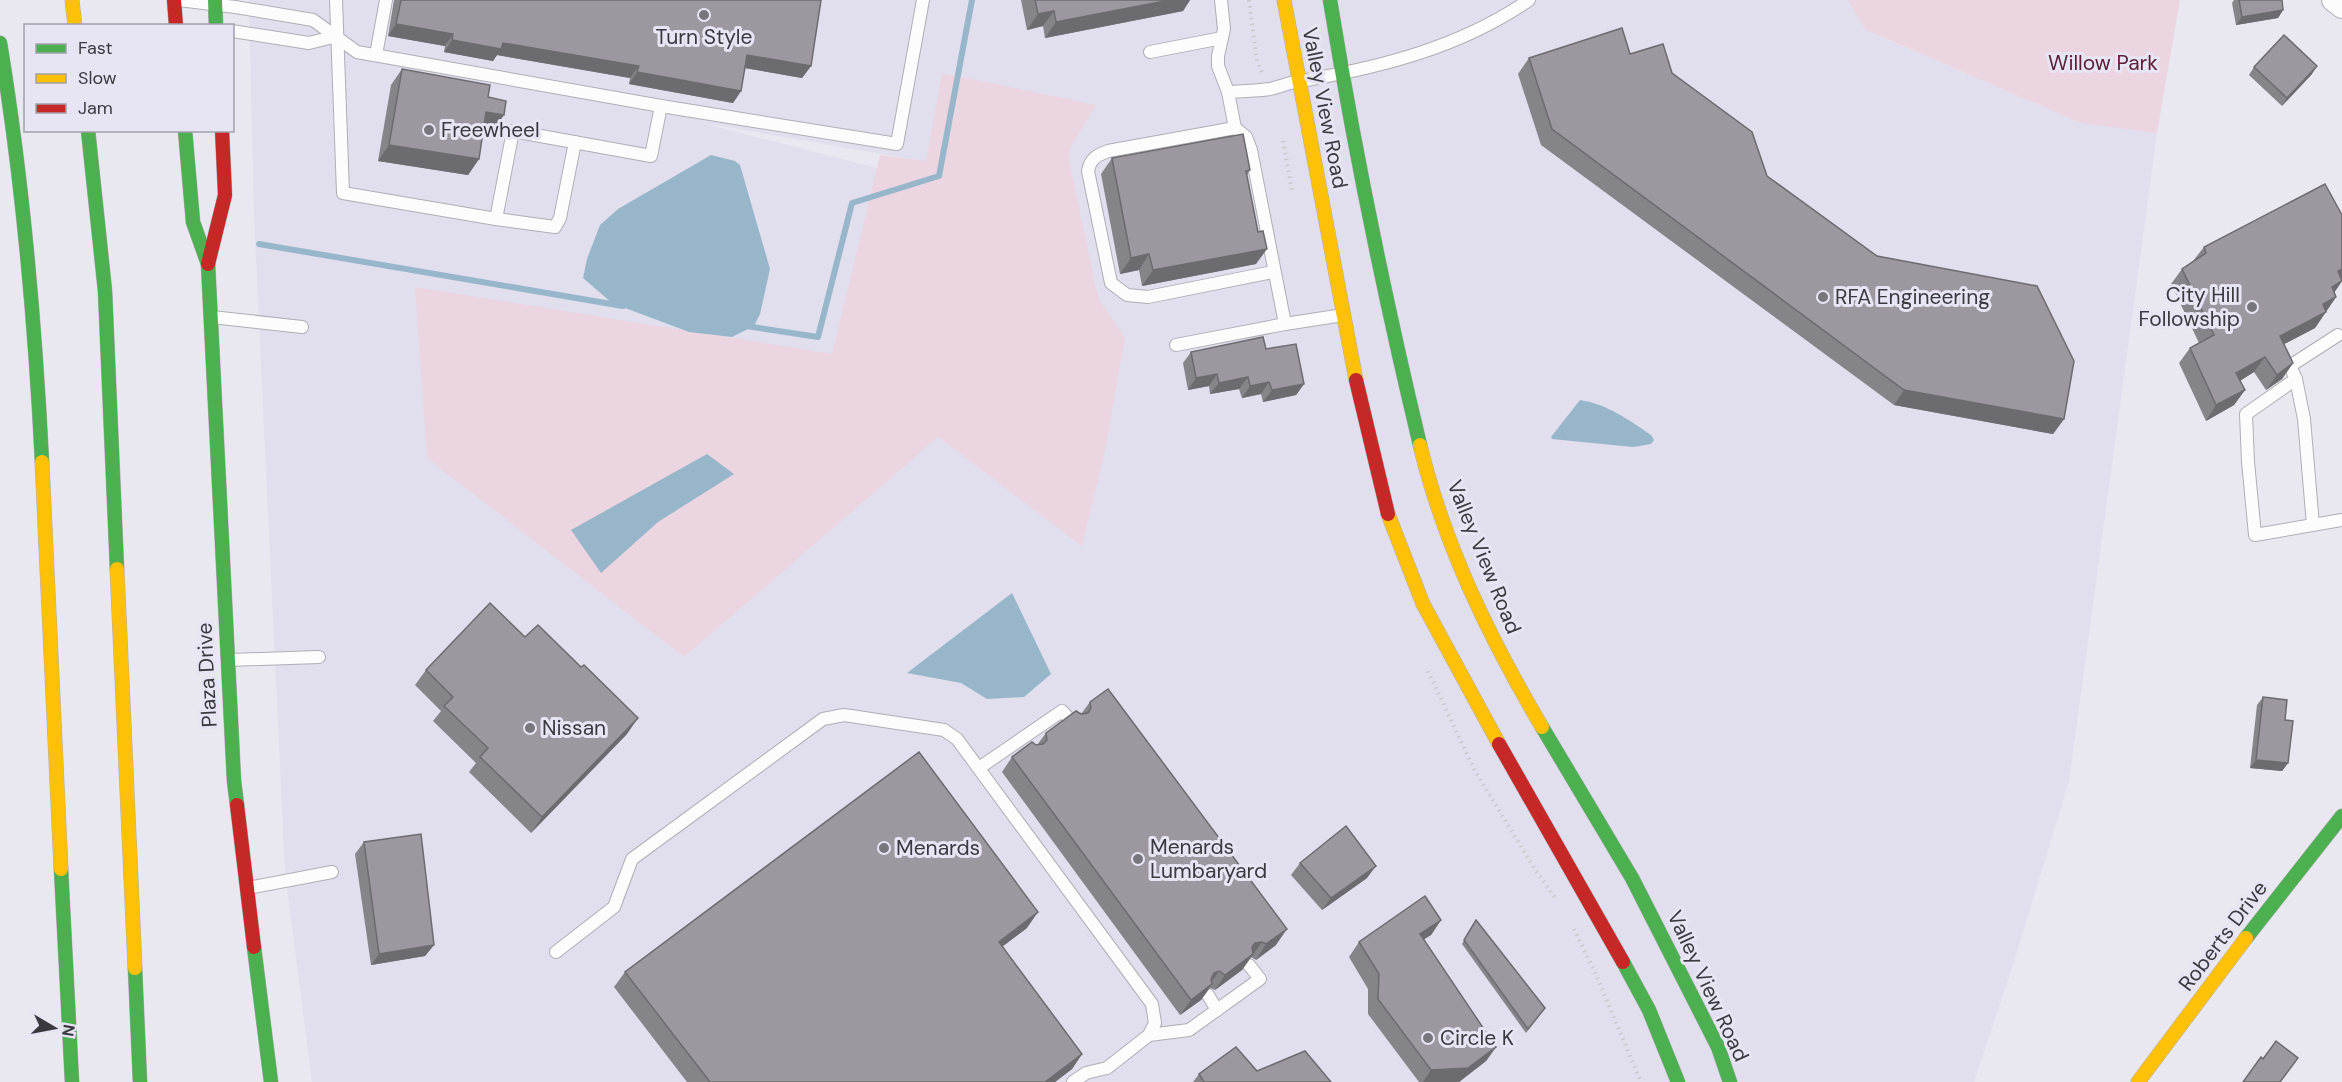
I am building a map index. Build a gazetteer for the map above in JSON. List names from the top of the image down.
{
  "streets": {
    "main road": ["Valley View Road", "Plaza Drive", "Roberts Drive"]
  },
  "parks": ["Willow Park"],
  "places": [
    "Turn Style",
    "Freewheel",
    "RFA Engineering",
    "City Hill Followship",
    "Nissan",
    "Menards",
    "Menards Lumbaryard",
    "Circle K"
  ],
  "legend": ["Fast", "Slow", "Jam"],
  "north": "right"
}
